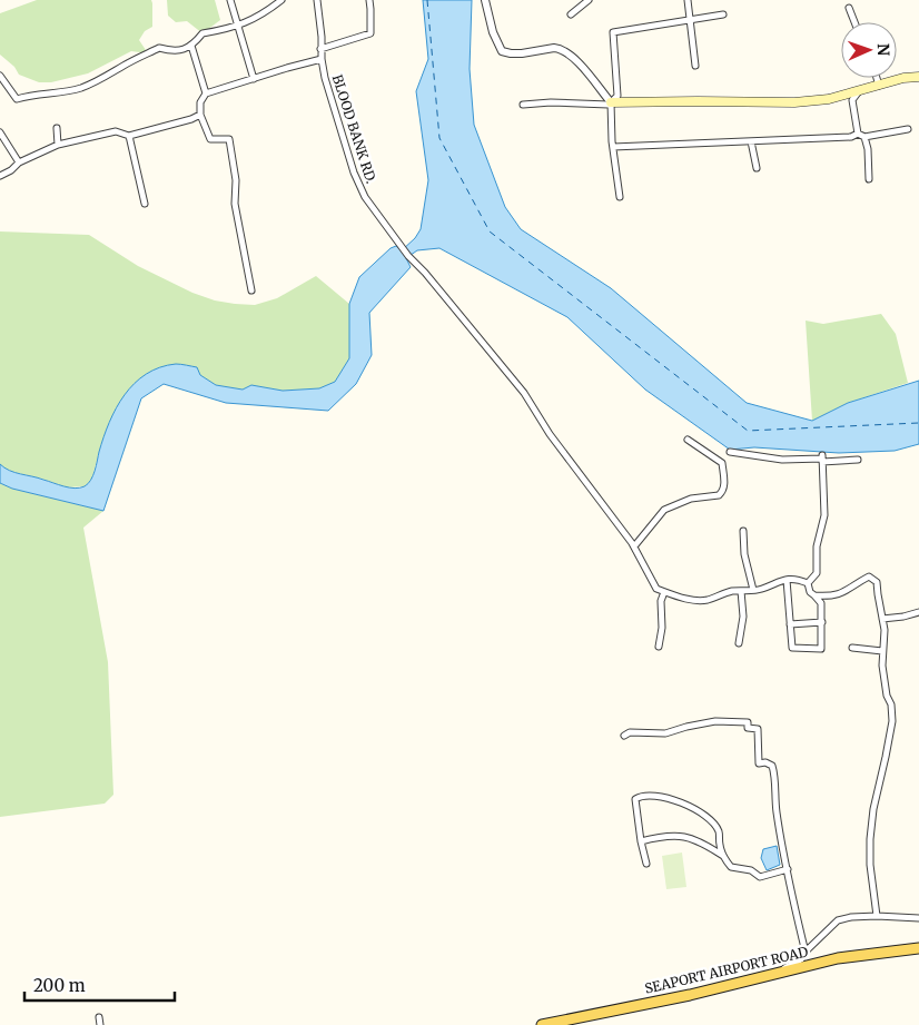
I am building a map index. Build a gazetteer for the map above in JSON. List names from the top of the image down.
{
  "streets": {
    "main road": ["SEAPORT AIRPORT ROAD"],
    "street": ["BLOOD BANK RD."]
  },
  "scale_bar": "200 m",
  "north": "right"
}
